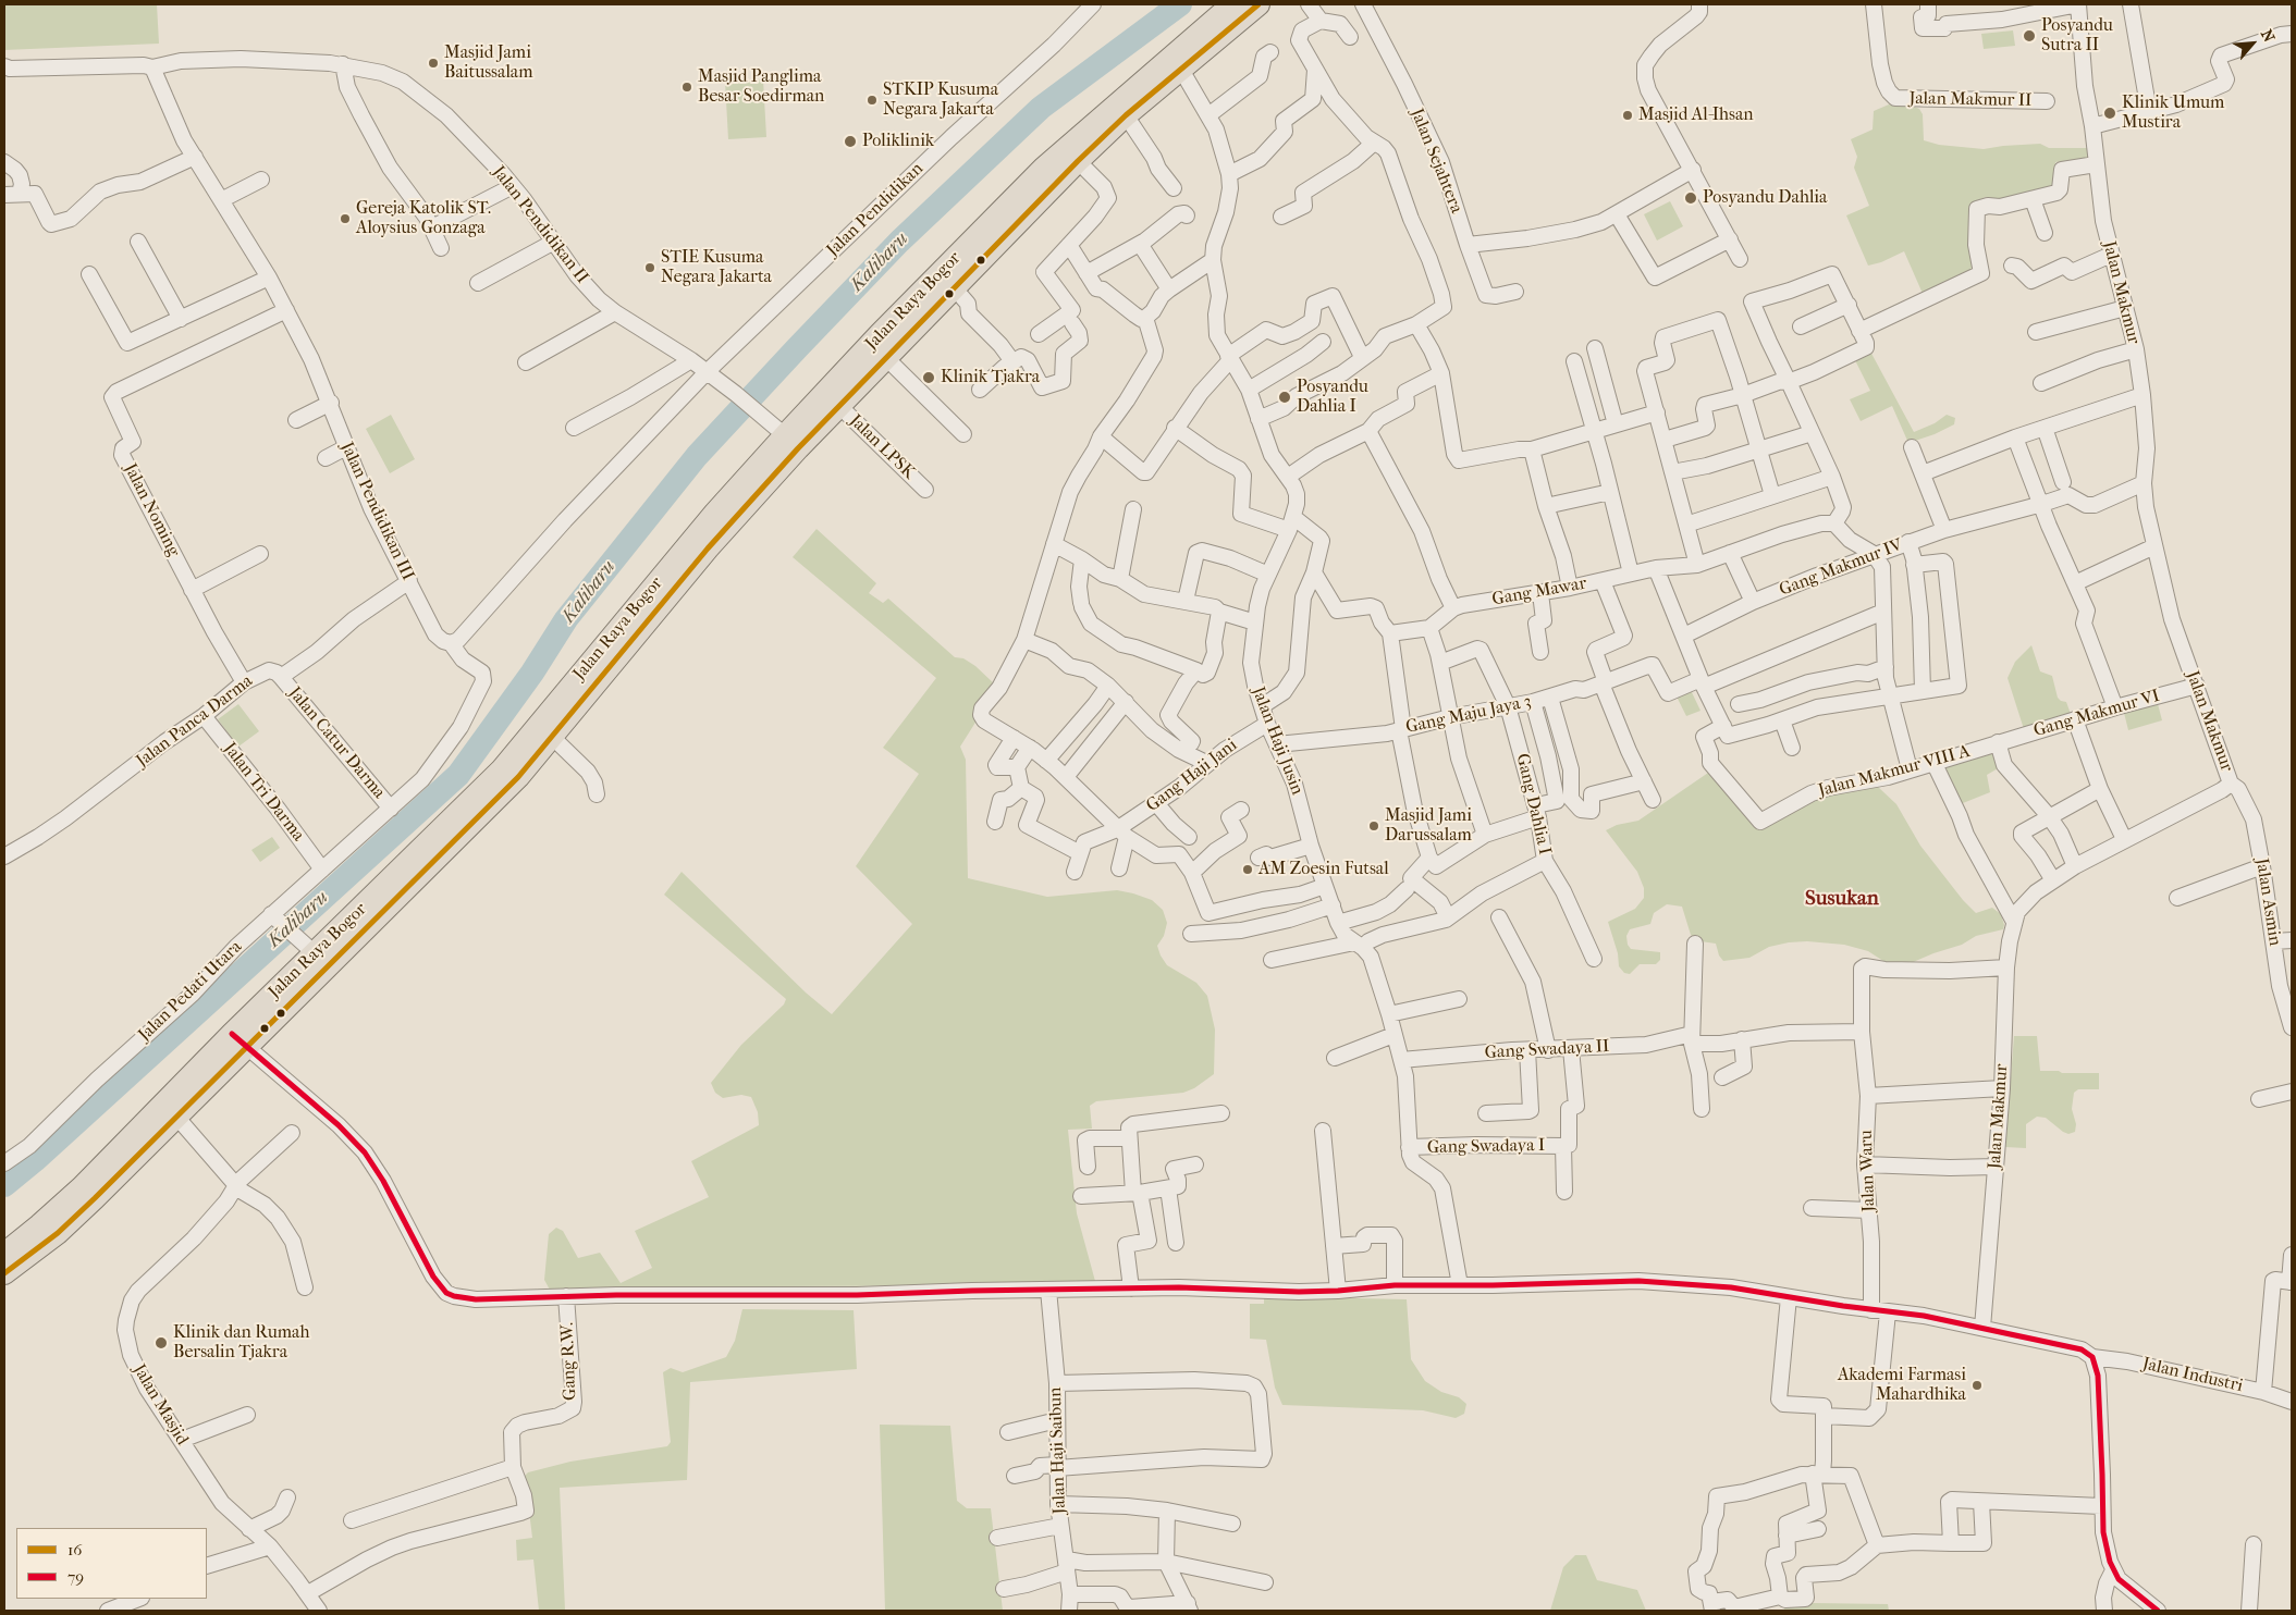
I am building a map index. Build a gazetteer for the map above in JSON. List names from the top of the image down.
{
  "streets": {
    "highway": ["Jalan Raya Bogor"],
    "street": [
      "Jalan Makmur II",
      "Jalan Sejahtera",
      "Jalan Pendidikan",
      "Jalan Pendidikan II",
      "Jalan Makmur",
      "Jalan LPSK",
      "Jalan Noming",
      "Jalan Pendidikan III",
      "Gang Makmur IV",
      "Gang Mawar",
      "Gang Makmur VI",
      "Gang Maju Jaya 3",
      "Jalan Panca Darma",
      "Jalan Haji Jusin",
      "Jalan Catur Darma",
      "Jalan Makmur VIII A",
      "Gang Haji Jani",
      "Jalan Tri Darma",
      "Gang Dahlia I",
      "Jalan Asmin",
      "Jalan Pedati Utara",
      "Gang Swadaya II",
      "Gang Swadaya I",
      "Jalan Waru",
      "Gang R.W.",
      "Jalan Industri",
      "Jalan Masjid",
      "Jalan Haji Saibun"
    ]
  },
  "crossings": [
    ["Jalan Pendidikan", "Jalan Pendidikan II"],
    ["Jalan Pendidikan II", "Jalan Pendidikan III"],
    ["Jalan Makmur", "Gang Makmur IV"],
    ["Jalan Makmur", "Gang Makmur VI"],
    ["Jalan Makmur", "Jalan Asmin"],
    ["Jalan Makmur", "Jalan Waru"],
    ["Jalan Makmur", "Jalan Industri"],
    ["Jalan Raya Bogor", "Jalan LPSK"],
    ["Jalan Raya Bogor", "Jalan Haji Jusin"],
    ["Jalan Raya Bogor", "Jalan Industri"],
    ["Jalan Noming", "Jalan Pendidikan III"],
    ["Jalan Noming", "Jalan Panca Darma"],
    ["Jalan Pendidikan III", "Jalan Panca Darma"],
    ["Jalan Pendidikan III", "Jalan Pedati Utara"],
    ["Gang Makmur VI", "Jalan Makmur VIII A"],
    ["Gang Maju Jaya 3", "Jalan Haji Jusin"],
    ["Gang Maju Jaya 3", "Gang Dahlia I"],
    ["Jalan Panca Darma", "Jalan Catur Darma"],
    ["Jalan Panca Darma", "Jalan Tri Darma"],
    ["Jalan Haji Jusin", "Gang Haji Jani"],
    ["Jalan Haji Jusin", "Gang Swadaya II"],
    ["Jalan Haji Jusin", "Gang Swadaya I"],
    ["Jalan Haji Jusin", "Jalan Industri"],
    ["Jalan Catur Darma", "Jalan Pedati Utara"],
    ["Jalan Tri Darma", "Jalan Pedati Utara"],
    ["Gang Swadaya II", "Jalan Waru"],
    ["Jalan Waru", "Jalan Industri"],
    ["Gang R.W.", "Jalan Industri"],
    ["Gang R.W.", "Jalan Masjid"],
    ["Jalan Industri", "Jalan Haji Saibun"]
  ],
  "districts": ["Susukan"],
  "water": ["Kalibaru"],
  "places": [
    "Posyandu Sutra II",
    "Masjid Jami Baitussalam",
    "Masjid Panglima Besar Soedirman",
    "STKIP Kusuma Negara Jakarta",
    "Klinik Umum Mustira",
    "Masjid Al-Ihsan",
    "Poliklinik",
    "Posyandu Dahlia",
    "Gereja Katolik ST. Aloysius Gonzaga",
    "STIE Kusuma Negara Jakarta",
    "Klinik Tjakra",
    "Posyandu Dahlia I",
    "Masjid Jami Darussalam",
    "AM Zoesin Futsal",
    "Klinik dan Rumah Bersalin Tjakra",
    "Akademi Farmasi Mahardhika"
  ],
  "lines": ["transit line 16", "transit line 79"],
  "legend": ["16", "79"],
  "north": "top right"
}
